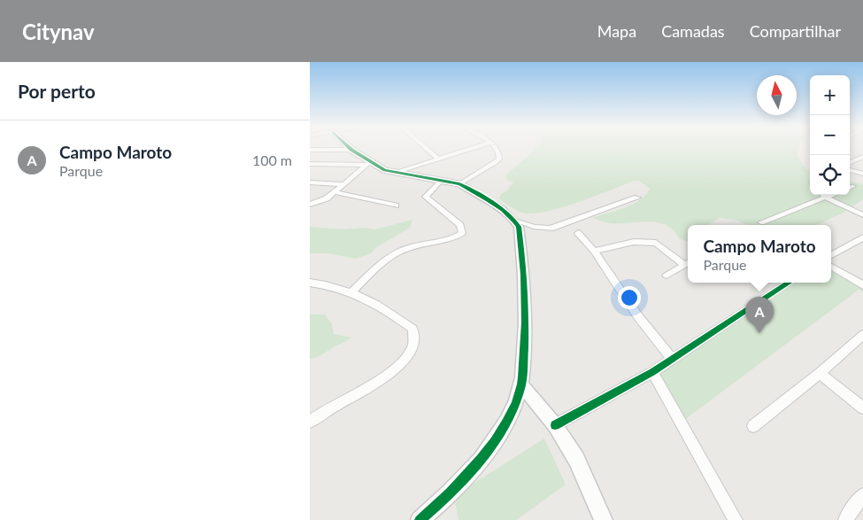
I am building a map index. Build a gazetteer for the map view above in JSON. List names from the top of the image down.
{
  "north": "top",
  "page": {
    "header": "Citynav",
    "nav": ["Mapa", "Camadas", "Compartilhar"],
    "heading": "Por perto",
    "map_buttons": ["+", "−"],
    "list": [
      {
        "mark": "A",
        "name": "Campo Maroto",
        "note": "Parque",
        "value": "100 m"
      }
    ],
    "popup": ["Campo Maroto", "Parque"],
    "pins": "A"
  }
}
